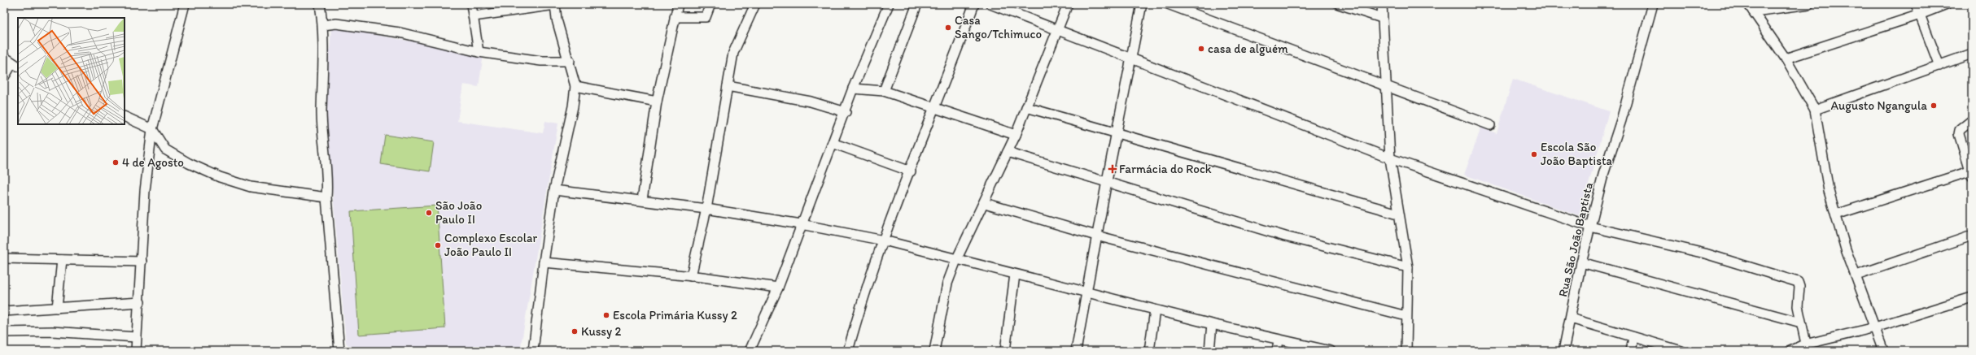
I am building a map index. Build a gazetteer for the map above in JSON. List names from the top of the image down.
{
  "streets": {
    "street": ["Rua São João Baptista"]
  },
  "places": {
    "other": [
      "Casa Sango/Tchimuco",
      "casa de alguém",
      "Augusto Ngangula",
      "Escola São João Baptista",
      "4 de Agosto",
      "São João Paulo II",
      "Complexo Escolar João Paulo II",
      "Escola Primária Kussy 2",
      "Kussy 2"
    ],
    "health": ["Farmácia do Rock"]
  }
}
